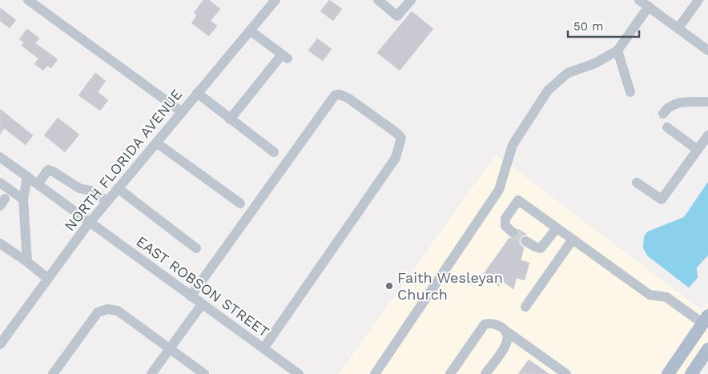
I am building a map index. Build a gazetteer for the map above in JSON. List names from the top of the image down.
{
  "streets": {
    "street": ["NORTH FLORIDA AVENUE", "EAST ROBSON STREET"]
  },
  "crossings": [
    ["NORTH FLORIDA AVENUE", "EAST ROBSON STREET"]
  ],
  "places": ["Faith Wesleyan Church"],
  "scale_bar": "50 m"
}
